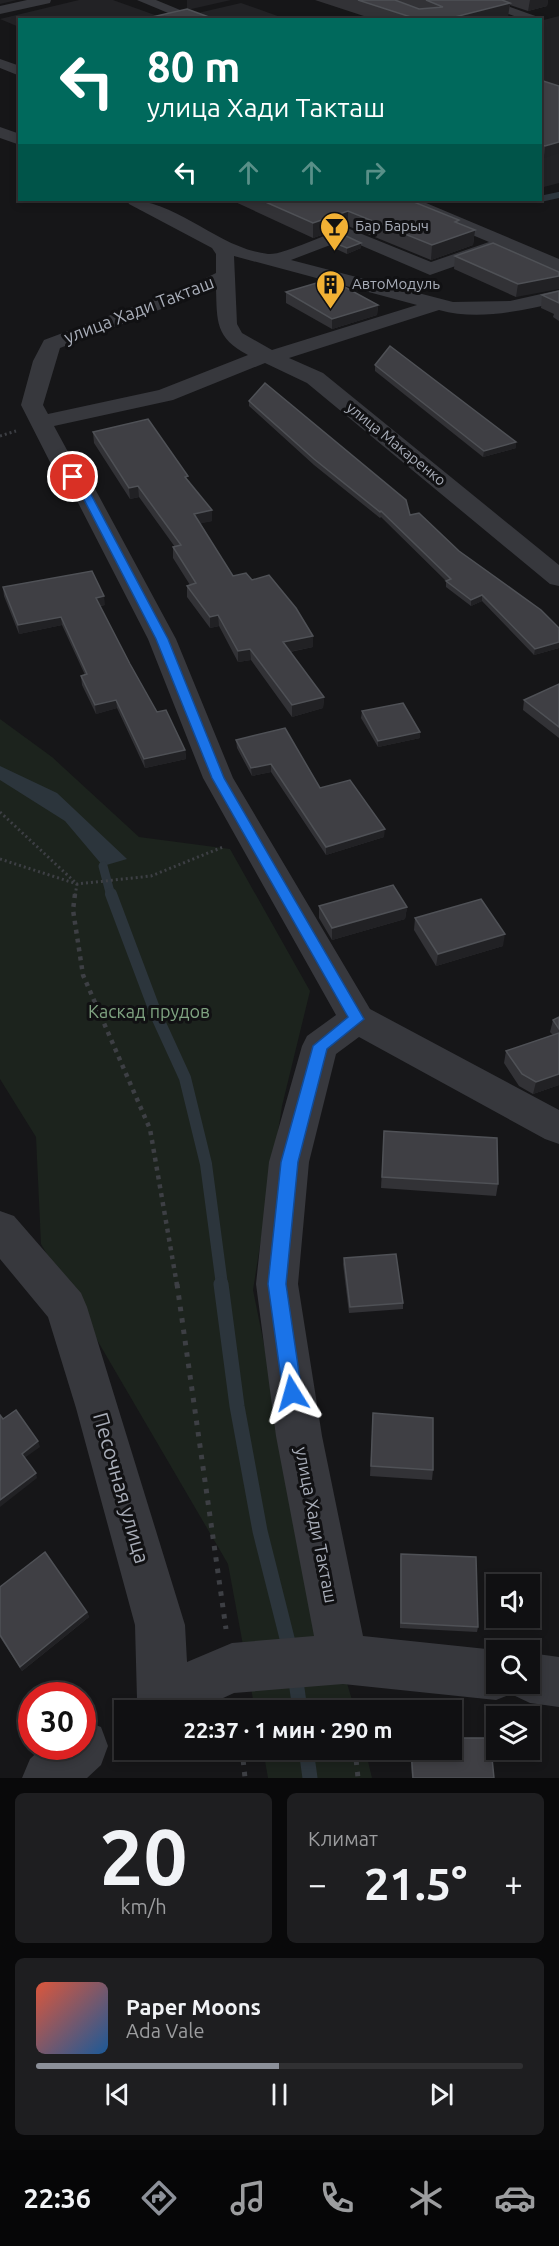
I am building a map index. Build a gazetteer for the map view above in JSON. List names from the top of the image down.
{
  "streets": {
    "street": ["улица Хади Такташ", "улица Макаренко", "Песочная улица"]
  },
  "crossings": [
    ["улица Хади Такташ", "улица Макаренко"]
  ],
  "parks": ["Каскад прудов"],
  "places": {
    "bar": ["Бар Барыч"],
    "building": ["АвтоМодуль"]
  },
  "page": {
    "turn": ["80 m", "улица Хади Такташ"],
    "limit": "30",
    "trip": "22:37 · 1 мин · 290 m",
    "tile": [
      ["20", "km/h"],
      "Климат"
    ],
    "heat": ["−", "21.5°", "+"],
    "song": ["Paper Moons", "Ada Vale"],
    "tabs": "22:36"
  }
}
